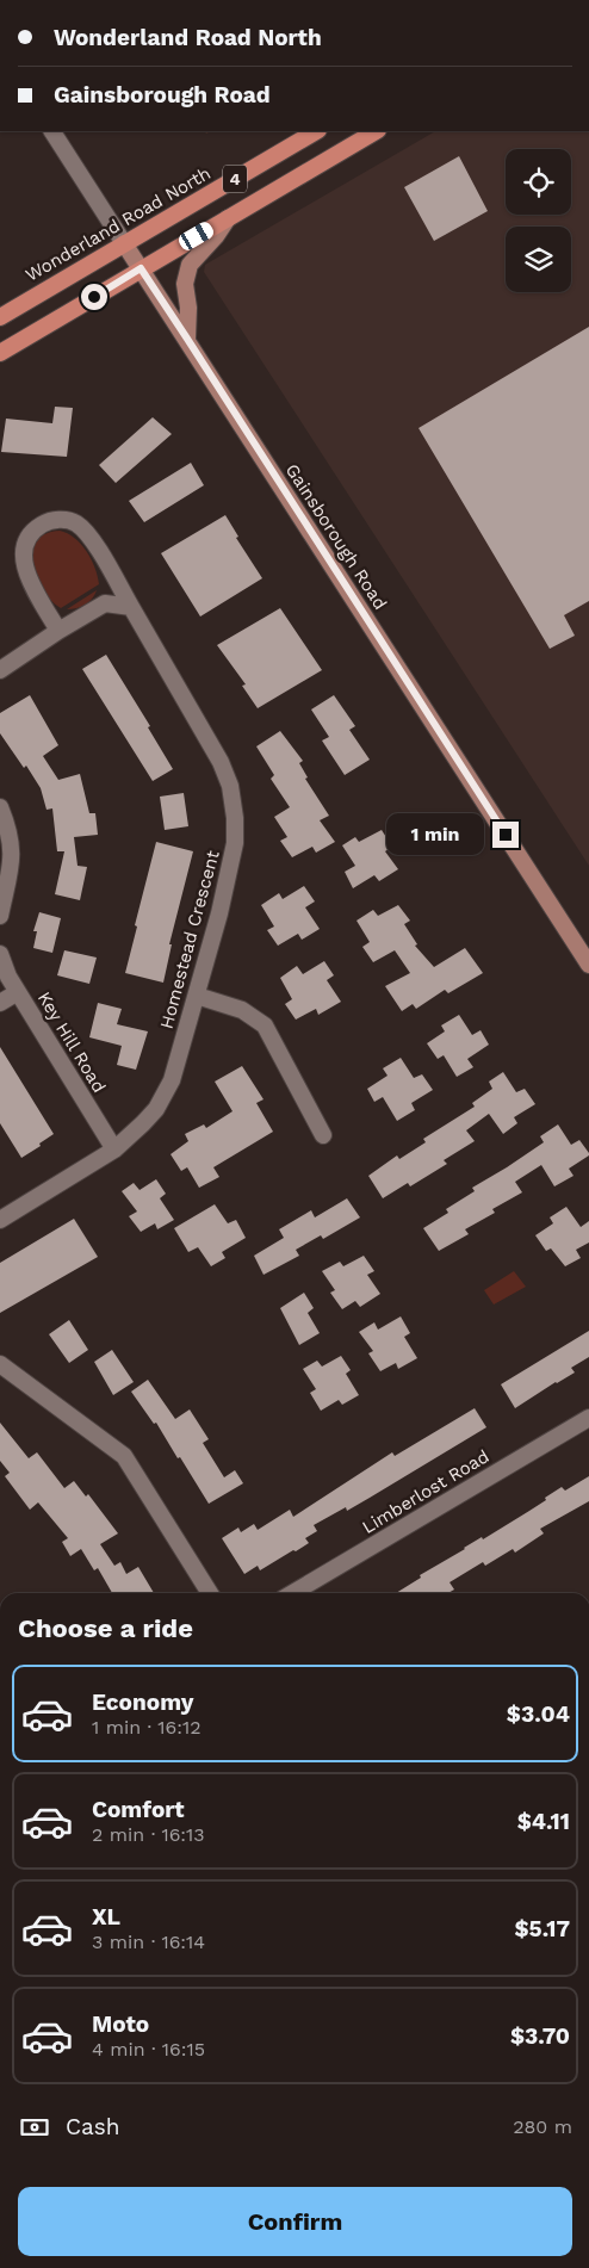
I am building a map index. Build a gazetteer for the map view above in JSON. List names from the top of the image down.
{
  "streets": {
    "main road": ["4", "Wonderland Road North", "Gainsborough Road"],
    "street": ["Homestead Crescent", "Key Hill Road", "Limberlost Road"]
  },
  "crossings": [
    ["4", "Gainsborough Road"],
    ["Wonderland Road North", "Gainsborough Road"],
    ["Homestead Crescent", "Key Hill Road"]
  ],
  "page": {
    "banner": ["Wonderland Road North", "Gainsborough Road"],
    "bubble": "1 min",
    "heading": "Choose a ride",
    "list": [
      {
        "name": "Economy",
        "note": "1 min · 16:12",
        "value": "$3.04"
      },
      {
        "name": "Comfort",
        "note": "2 min · 16:13",
        "value": "$4.11"
      },
      {
        "name": "XL",
        "note": "3 min · 16:14",
        "value": "$5.17"
      },
      {
        "name": "Moto",
        "note": "4 min · 16:15",
        "value": "$3.70"
      }
    ],
    "pay": ["Cash", "280 m"],
    "buttons": "Confirm"
  }
}
